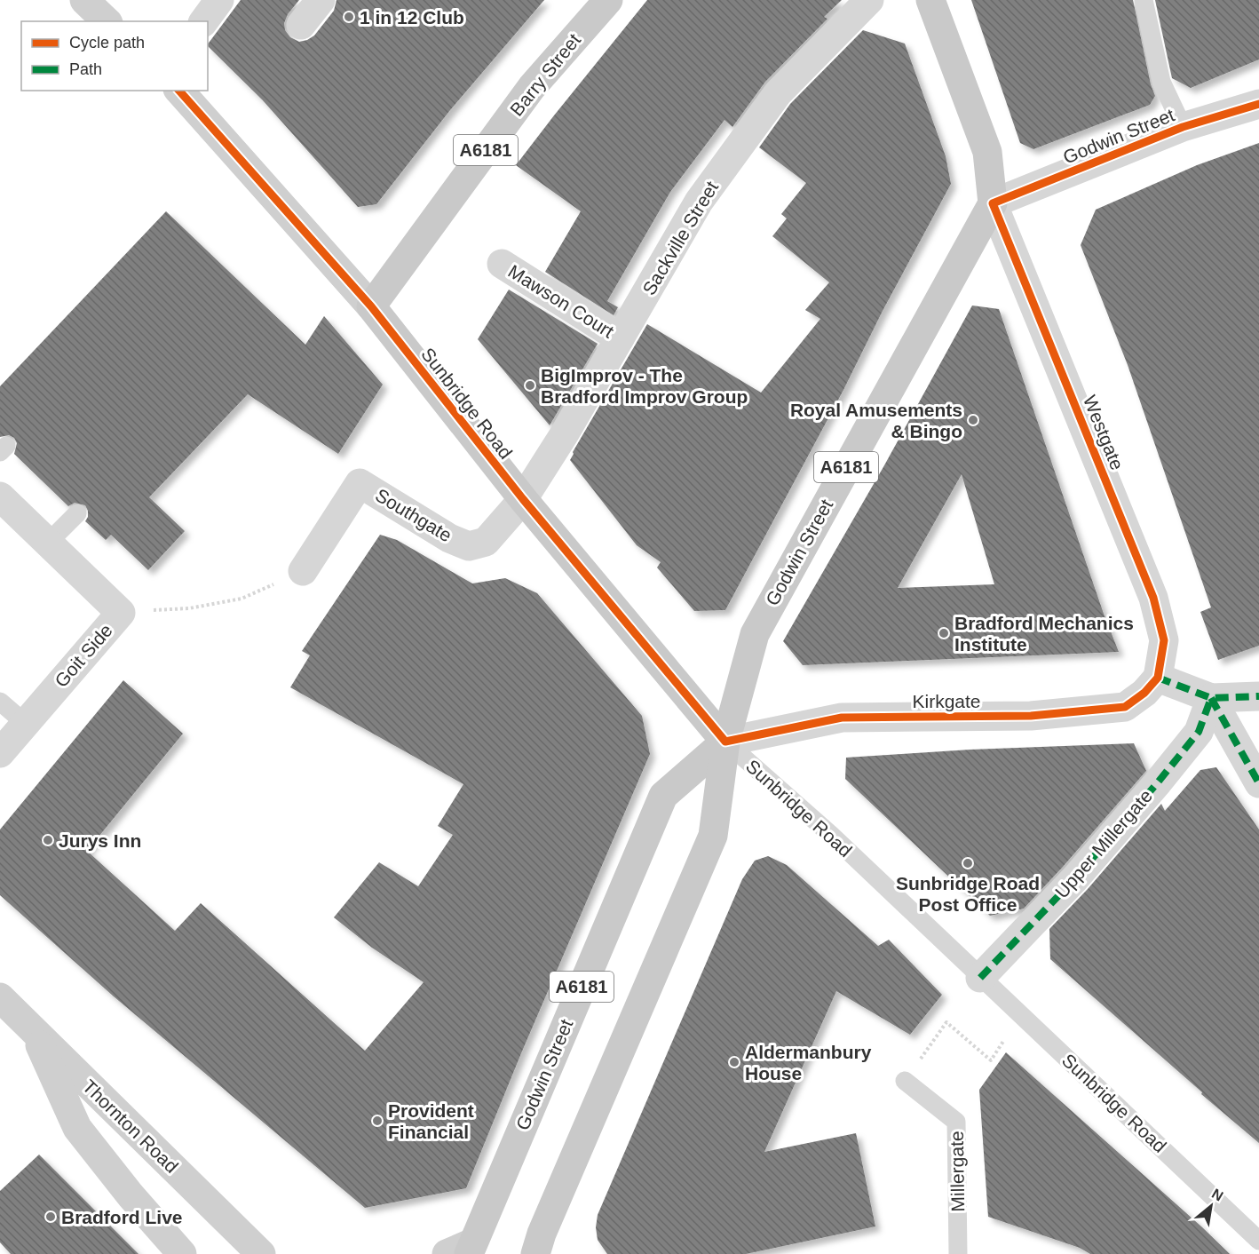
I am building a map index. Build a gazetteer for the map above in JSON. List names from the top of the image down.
{
  "streets": {
    "main road": [
      "Barry Street",
      "Godwin Street",
      "A6181",
      "Sunbridge Road",
      "Westgate",
      "Thornton Road"
    ],
    "street": [
      "Sackville Street",
      "Mawson Court",
      "Southgate",
      "Goit Side",
      "Kirkgate",
      "Upper Millergate"
    ],
    "lane": ["Millergate"]
  },
  "crossings": [
    ["Barry Street", "Sunbridge Road"],
    ["Godwin Street", "Sunbridge Road"],
    ["Godwin Street", "Westgate"],
    ["Godwin Street", "Kirkgate"],
    ["Sackville Street", "Mawson Court"],
    ["Sackville Street", "Sunbridge Road"],
    ["Sackville Street", "Southgate"],
    ["Sunbridge Road", "Southgate"],
    ["Sunbridge Road", "Kirkgate"],
    ["Sunbridge Road", "Upper Millergate"],
    ["Westgate", "Kirkgate"]
  ],
  "places": [
    "1 in 12 Club",
    "BigImprov - The Bradford Improv Group",
    "Royal Amusements & Bingo",
    "Bradford Mechanics Institute",
    "Jurys Inn",
    "Sunbridge Road Post Office",
    "Aldermanbury House",
    "Provident Financial",
    "Bradford Live"
  ],
  "legend": ["Cycle path", "Path"],
  "north": "top right"
}
